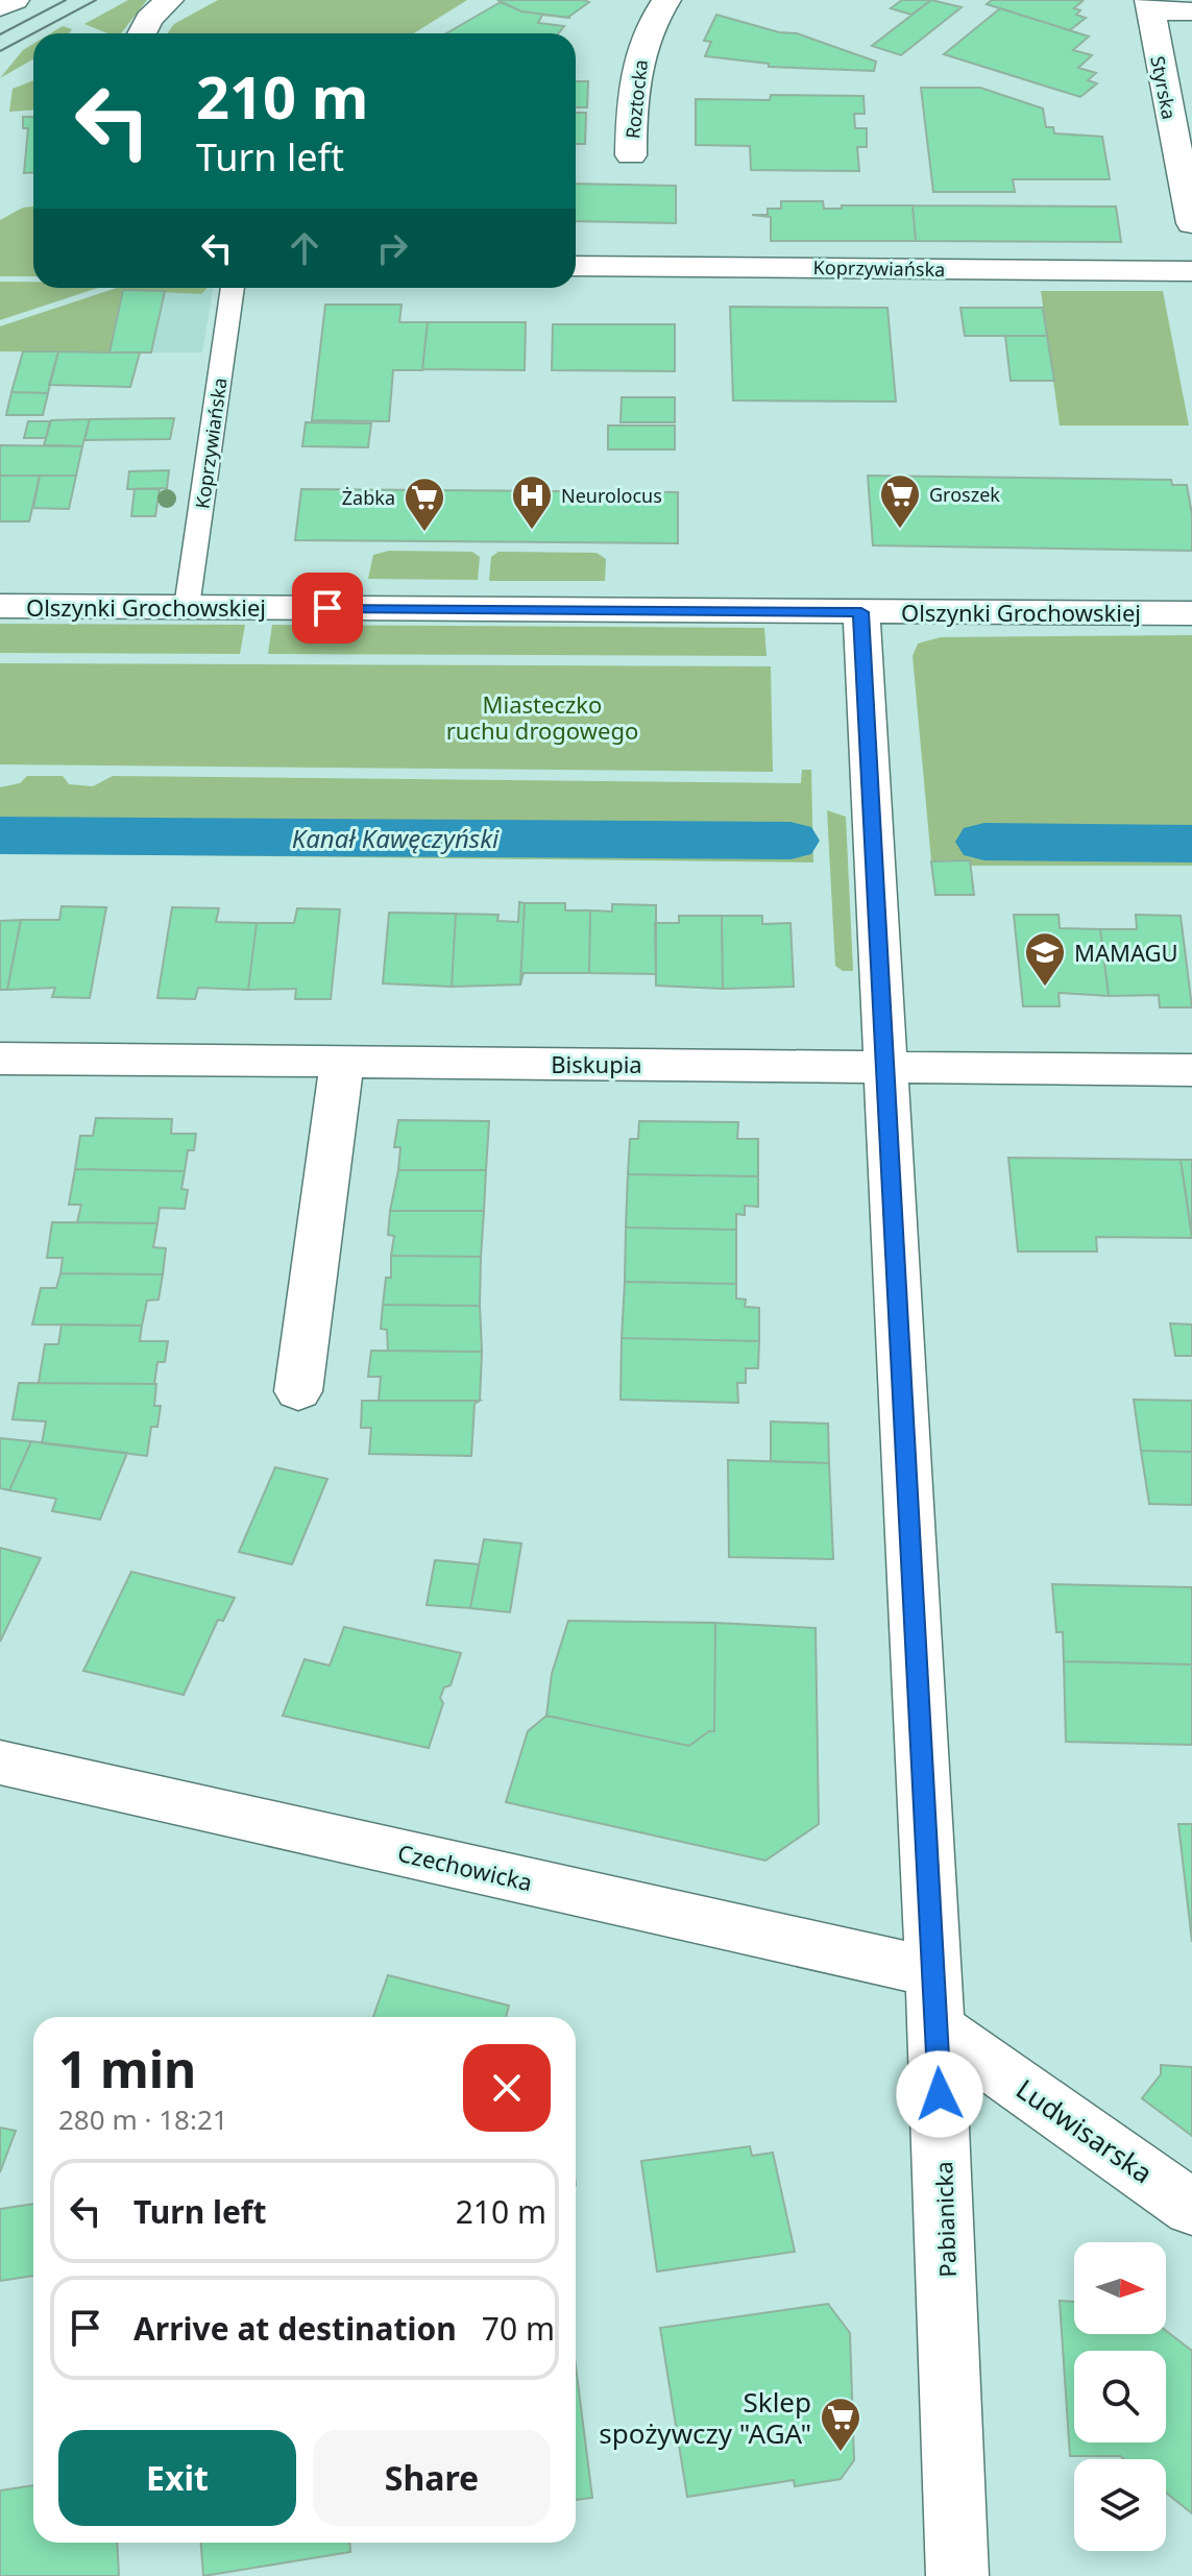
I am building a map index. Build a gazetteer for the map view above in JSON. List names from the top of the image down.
{
  "streets": {
    "street": [
      "Styrska",
      "Roztocka",
      "Koprzywiańska",
      "Olszynki Grochowskiej",
      "Biskupia",
      "Czechowicka",
      "Ludwisarska",
      "Pabianicka"
    ]
  },
  "crossings": [
    ["Koprzywiańska", "Olszynki Grochowskiej"],
    ["Olszynki Grochowskiej", "Pabianicka"],
    ["Biskupia", "Pabianicka"],
    ["Czechowicka", "Pabianicka"],
    ["Ludwisarska", "Pabianicka"]
  ],
  "water": ["Kanał Kawęczyński"],
  "parks": ["Miasteczko ruchu drogowego"],
  "places": {
    "supermarket": ["Groszek", "Żabka", "Sklep spożywczy \"AGA\""],
    "hospital": ["Neurolocus"],
    "school or university": ["MAMAGU"]
  },
  "north": "right",
  "page": {
    "turn": ["210 m", "Turn left"],
    "heading": ["1 min", "280 m · 18:21"],
    "list": [
      {
        "name": "Turn left",
        "value": "210 m"
      },
      {
        "name": "Arrive at destination",
        "value": "70 m"
      }
    ],
    "buttons": ["Exit", "Share"]
  }
}
